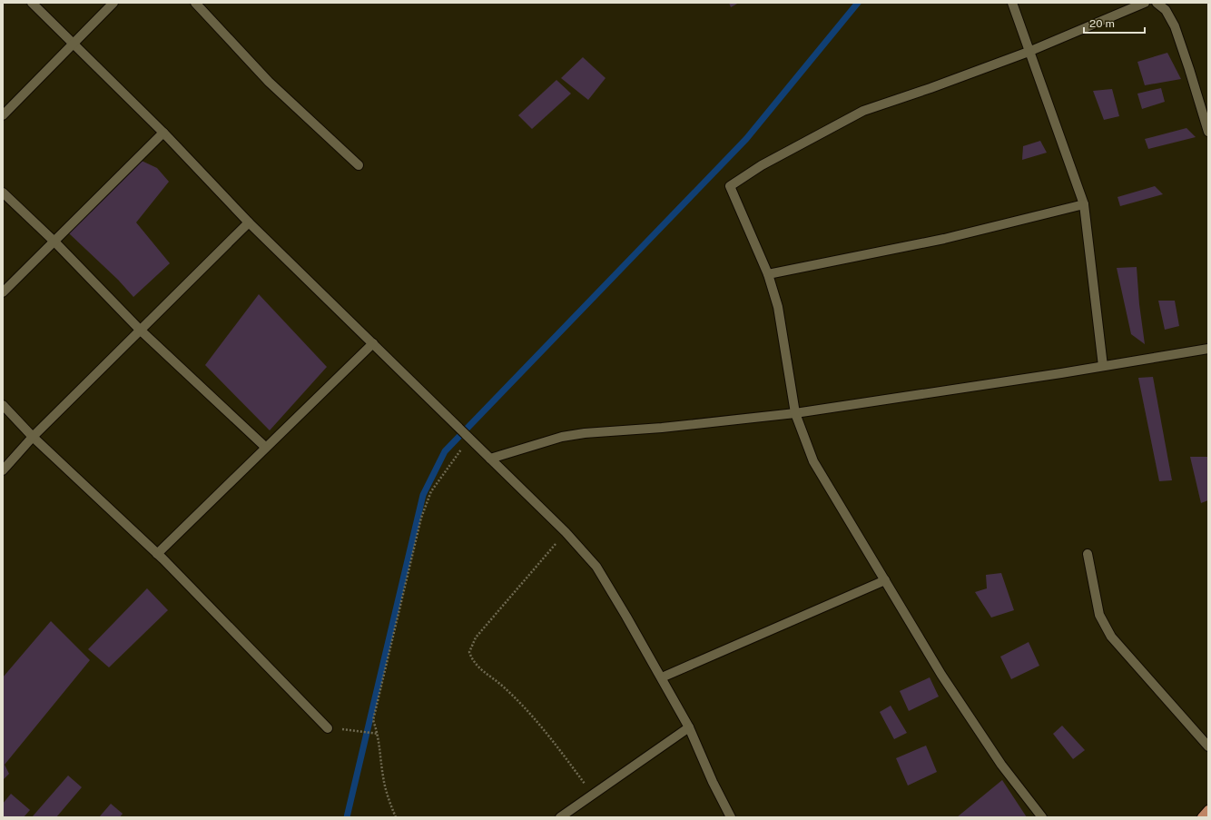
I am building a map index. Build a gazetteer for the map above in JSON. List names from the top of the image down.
{
  "scale_bar": "20 m"
}
